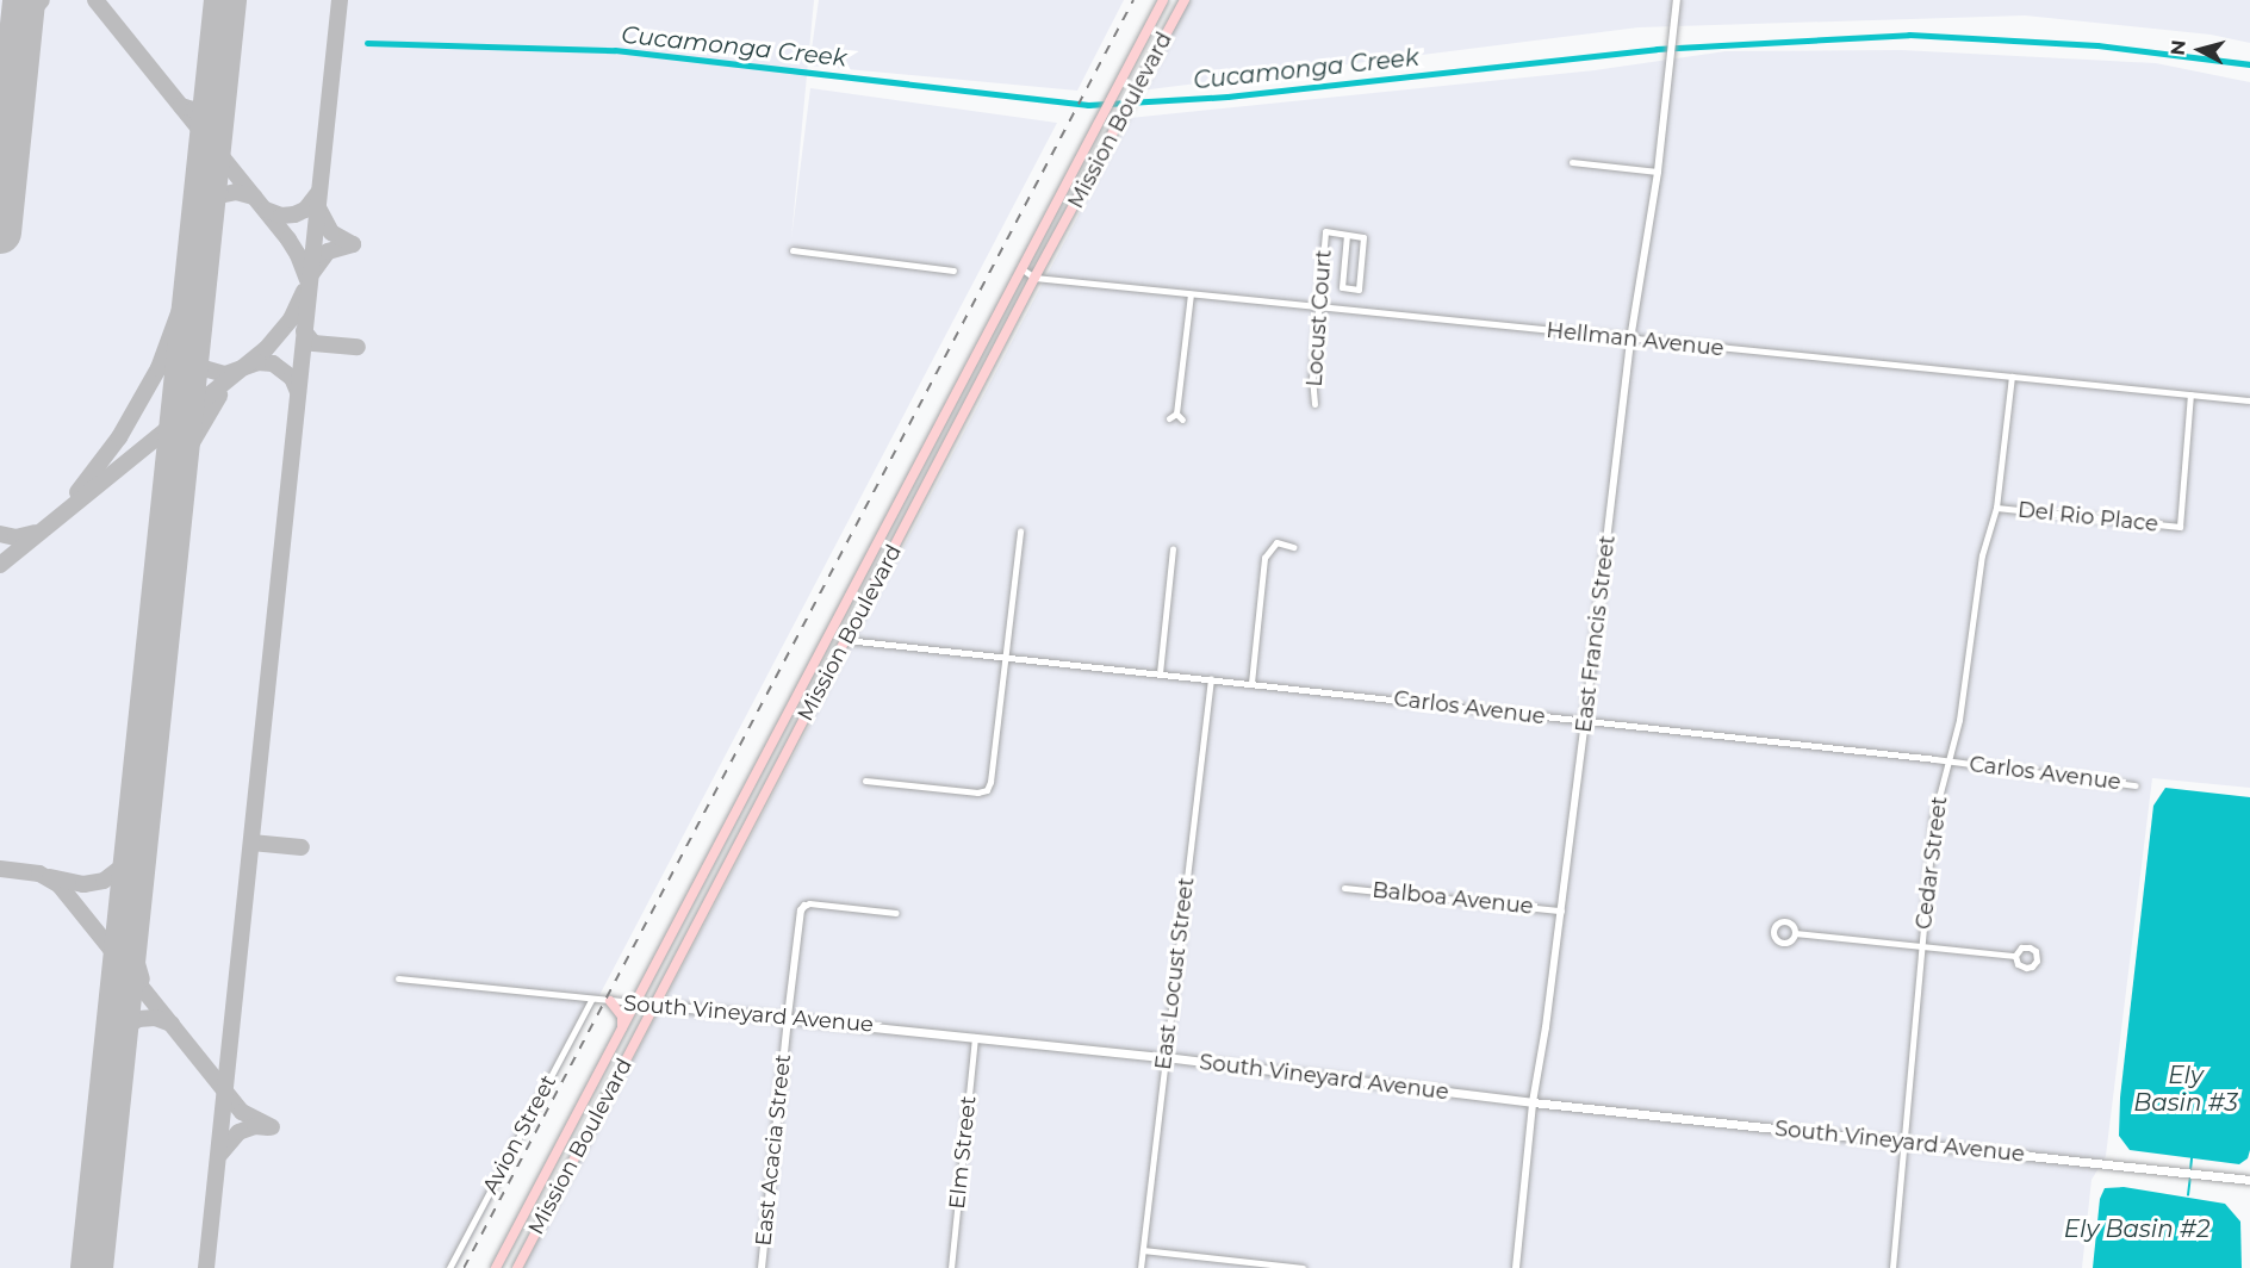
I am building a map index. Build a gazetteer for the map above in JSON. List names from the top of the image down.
{
  "streets": {
    "main road": ["Mission Boulevard", "South Vineyard Avenue"],
    "street": [
      "Locust Court",
      "Hellman Avenue",
      "Del Rio Place",
      "East Francis Street",
      "Carlos Avenue",
      "Cedar Street",
      "Balboa Avenue",
      "East Locust Street",
      "Avion Street",
      "East Acacia Street",
      "Elm Street"
    ]
  },
  "crossings": [
    ["Mission Boulevard", "Hellman Avenue"],
    ["Mission Boulevard", "Carlos Avenue"],
    ["Mission Boulevard", "South Vineyard Avenue"],
    ["Locust Court", "Hellman Avenue"],
    ["Hellman Avenue", "Del Rio Place"],
    ["Hellman Avenue", "East Francis Street"],
    ["Hellman Avenue", "Cedar Street"],
    ["Del Rio Place", "Cedar Street"],
    ["East Francis Street", "Carlos Avenue"],
    ["East Francis Street", "Balboa Avenue"],
    ["East Francis Street", "South Vineyard Avenue"],
    ["Carlos Avenue", "Cedar Street"],
    ["Carlos Avenue", "East Locust Street"],
    ["Cedar Street", "South Vineyard Avenue"],
    ["East Locust Street", "South Vineyard Avenue"],
    ["South Vineyard Avenue", "Avion Street"],
    ["South Vineyard Avenue", "East Acacia Street"],
    ["South Vineyard Avenue", "Elm Street"]
  ],
  "water": ["Cucamonga Creek", "Ely Basin #3", "Ely Basin #2"],
  "north": "left"
}
